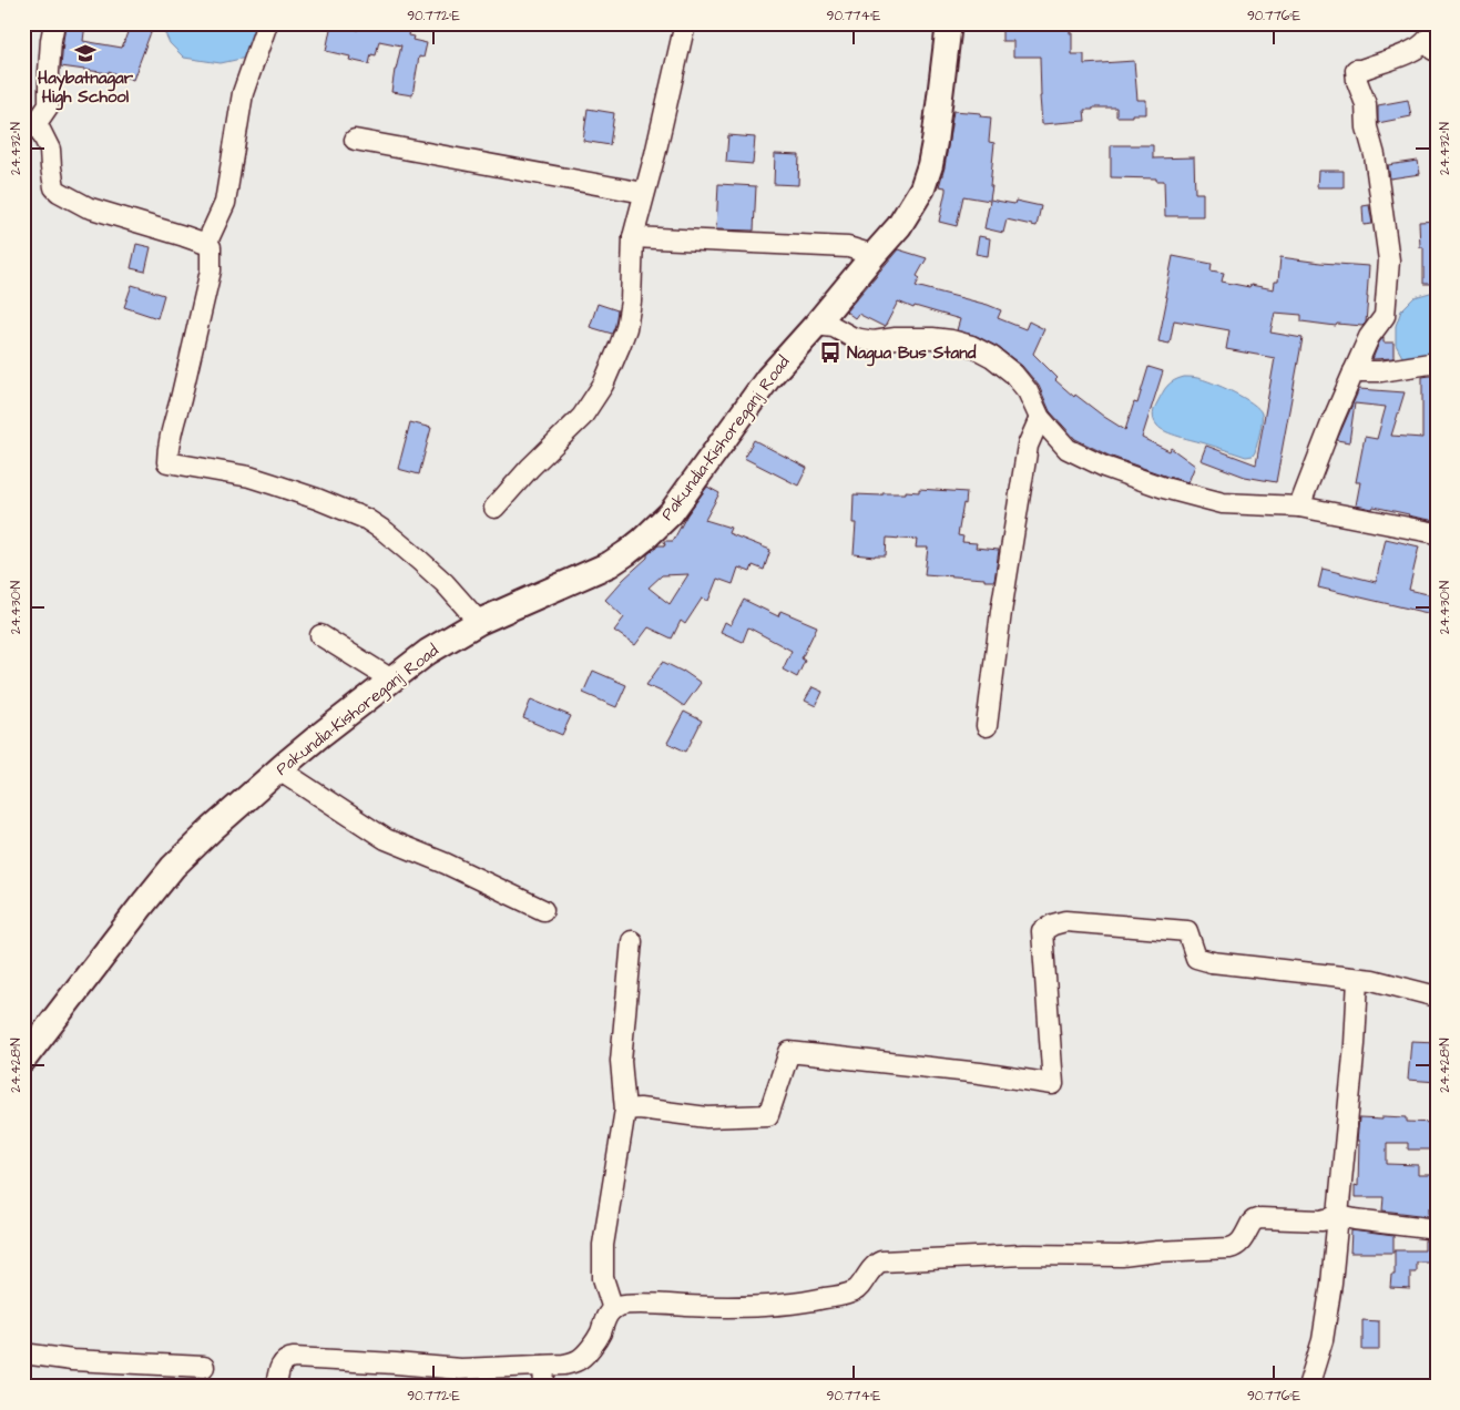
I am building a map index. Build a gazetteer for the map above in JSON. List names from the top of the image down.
{
  "streets": {
    "main road": ["Pakundia-Kishoreganj Road"]
  },
  "places": {
    "school or university": ["Haybatnagar High School"],
    "bus stop": ["Nagua Bus Stand"]
  },
  "coordinates": [
    "90.772°E",
    "90.774°E",
    "90.776°E",
    "24.432°N",
    "24.430°N",
    "24.428°N"
  ]
}
